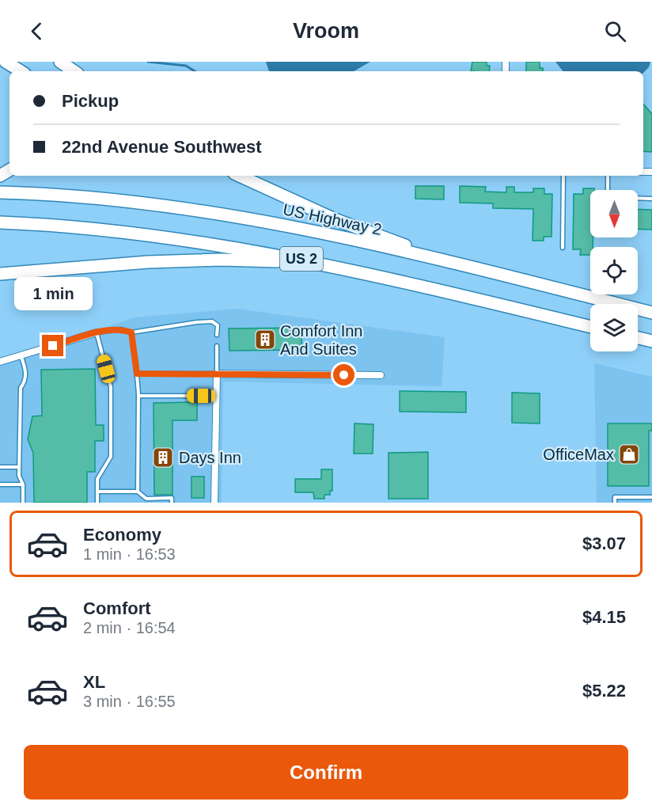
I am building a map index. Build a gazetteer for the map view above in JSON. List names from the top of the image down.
{
  "streets": {
    "highway": ["US Highway 2", "US 2"]
  },
  "places": {
    "building": ["Comfort Inn And Suites", "Days Inn"],
    "shop": ["OfficeMax"]
  },
  "north": "bottom",
  "page": {
    "header": "Vroom",
    "banner": ["Pickup", "22nd Avenue Southwest"],
    "bubble": "1 min",
    "list": [
      {
        "name": "Economy",
        "note": "1 min · 16:53",
        "value": "$3.07"
      },
      {
        "name": "Comfort",
        "note": "2 min · 16:54",
        "value": "$4.15"
      },
      {
        "name": "XL",
        "note": "3 min · 16:55",
        "value": "$5.22"
      }
    ],
    "buttons": "Confirm"
  }
}
